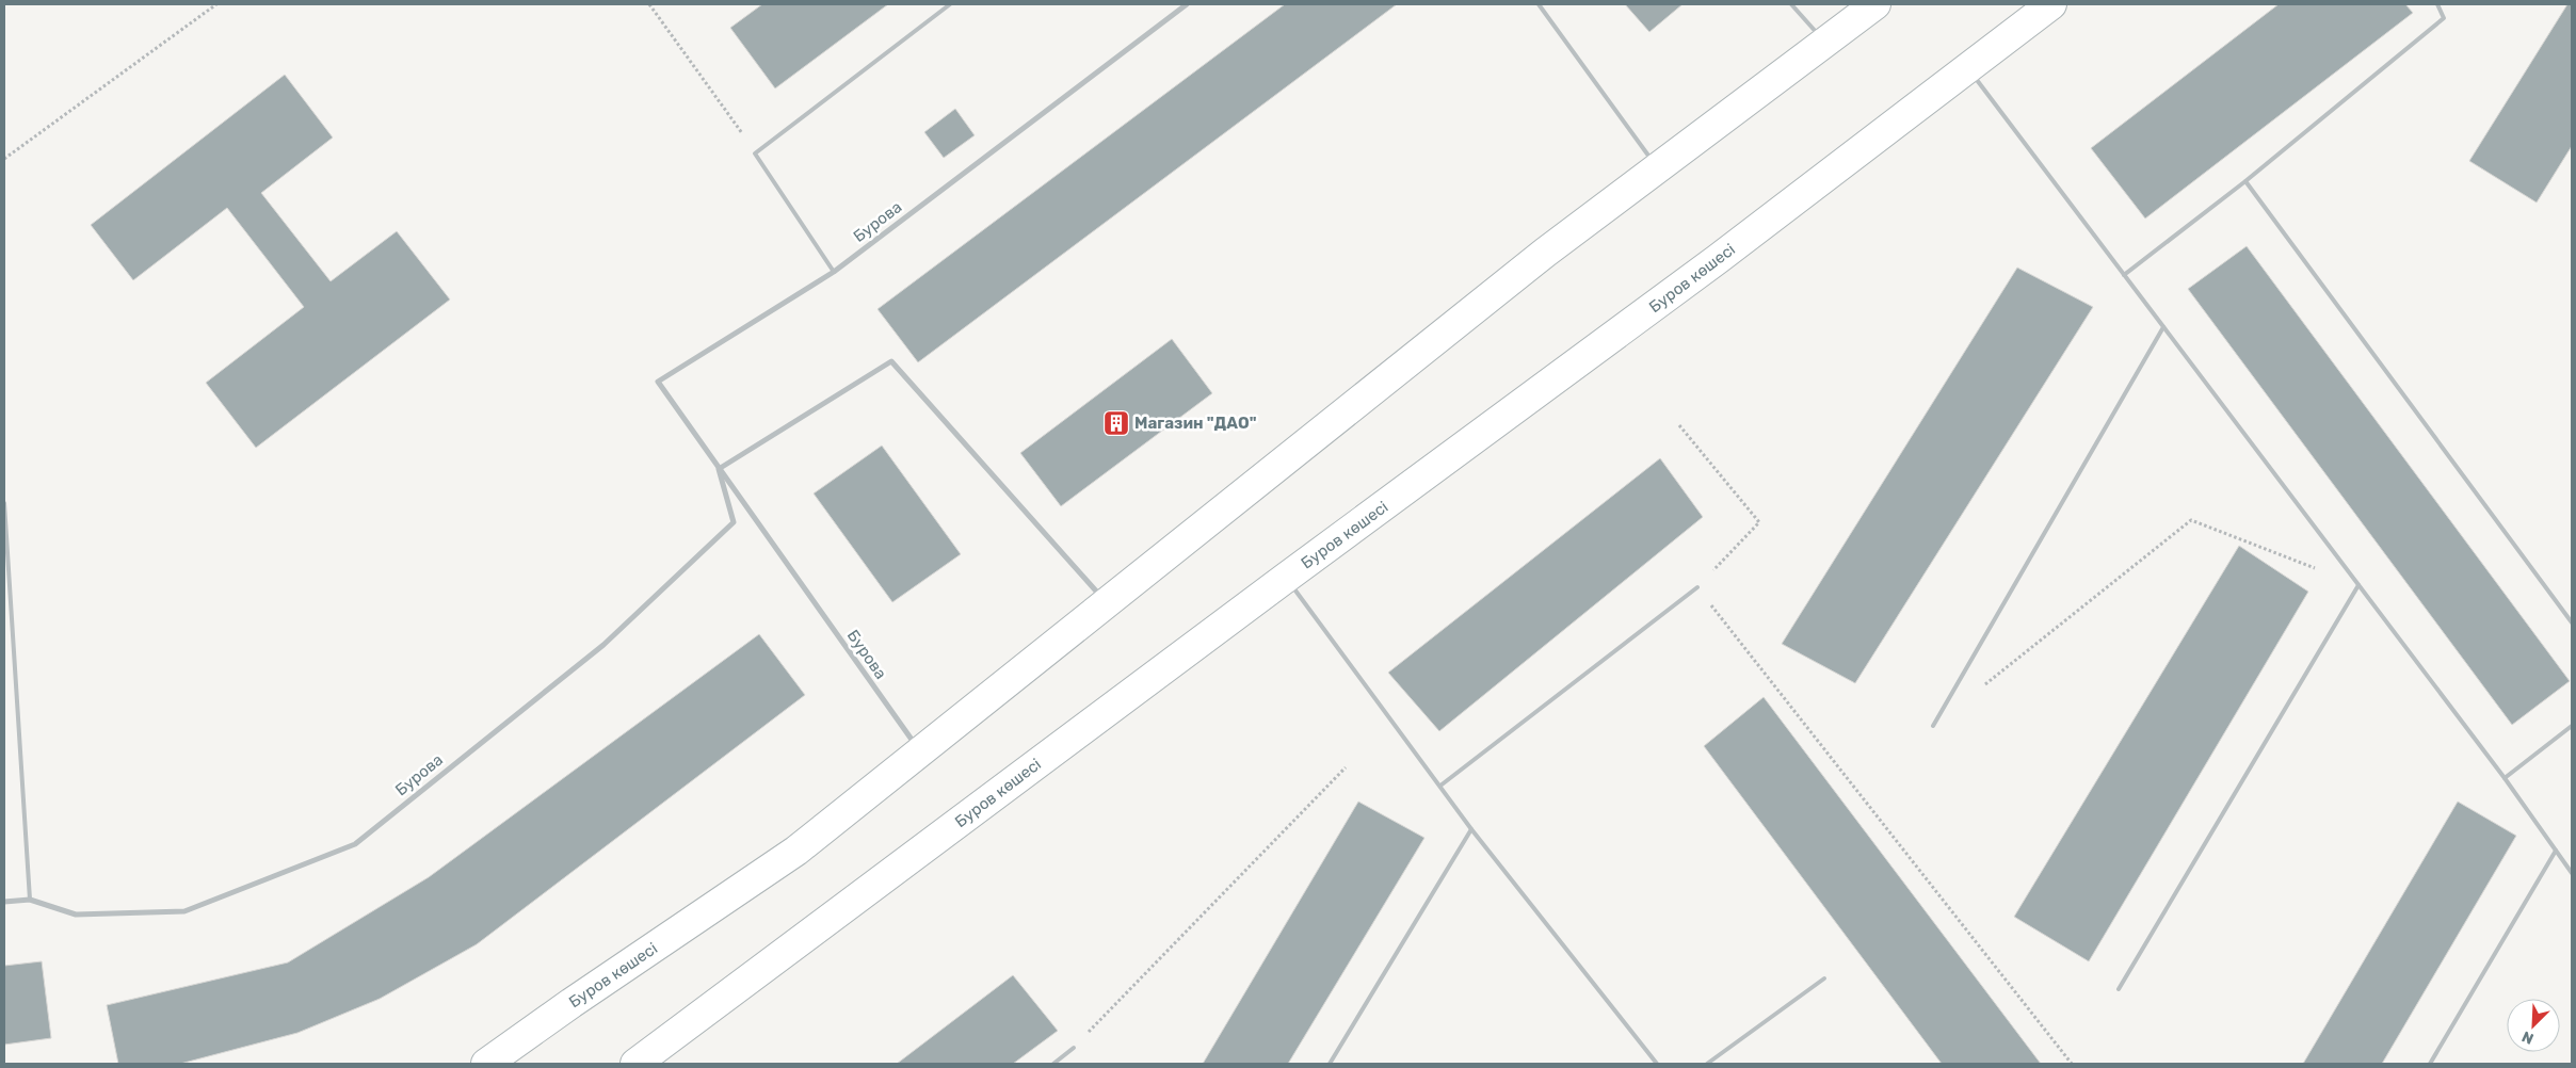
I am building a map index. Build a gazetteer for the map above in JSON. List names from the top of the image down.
{
  "streets": {
    "main road": ["Буров көшесі"],
    "street": ["Бурова"]
  },
  "crossings": [
    ["Бурова", "Буров көшесі"]
  ],
  "places": {
    "building": ["Магазин \"ДАО\""]
  },
  "north": "bottom left"
}
